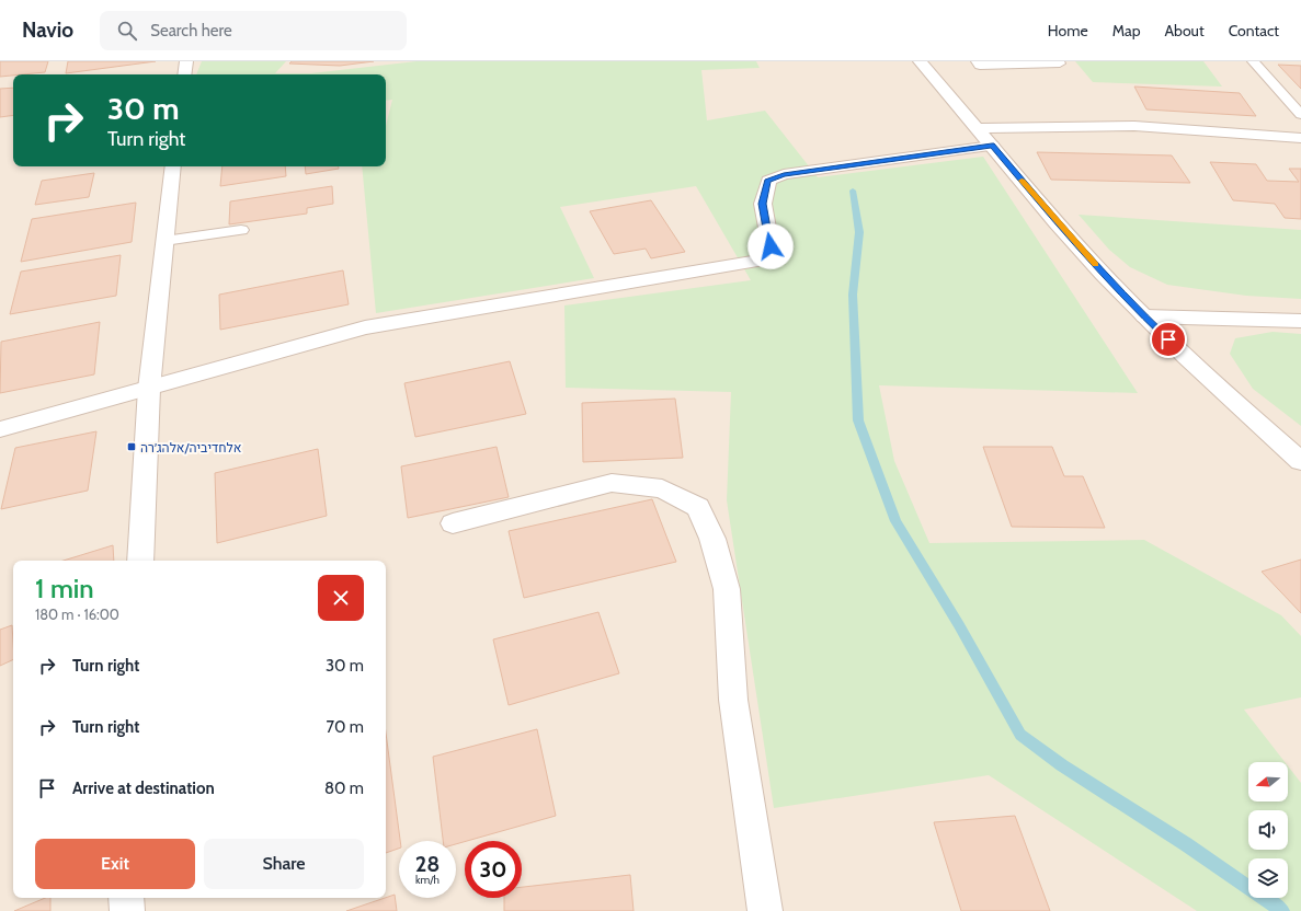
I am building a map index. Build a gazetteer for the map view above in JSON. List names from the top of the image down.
{
  "places": {
    "transit": ["אלחדיביה/אלהג׳רה"]
  },
  "north": "left",
  "page": {
    "header": "Navio",
    "search": "Search here",
    "nav": [
      "Home",
      "Map",
      "About",
      "Contact"
    ],
    "turn": ["30 m", "Turn right"],
    "heading": ["1 min", "180 m · 16:00"],
    "list": [
      {
        "name": "Turn right",
        "value": "30 m"
      },
      {
        "name": "Turn right",
        "value": "70 m"
      },
      {
        "name": "Arrive at destination",
        "value": "80 m"
      }
    ],
    "buttons": ["Exit", "Share"],
    "speed": "28 km/h",
    "limit": "30"
  }
}
